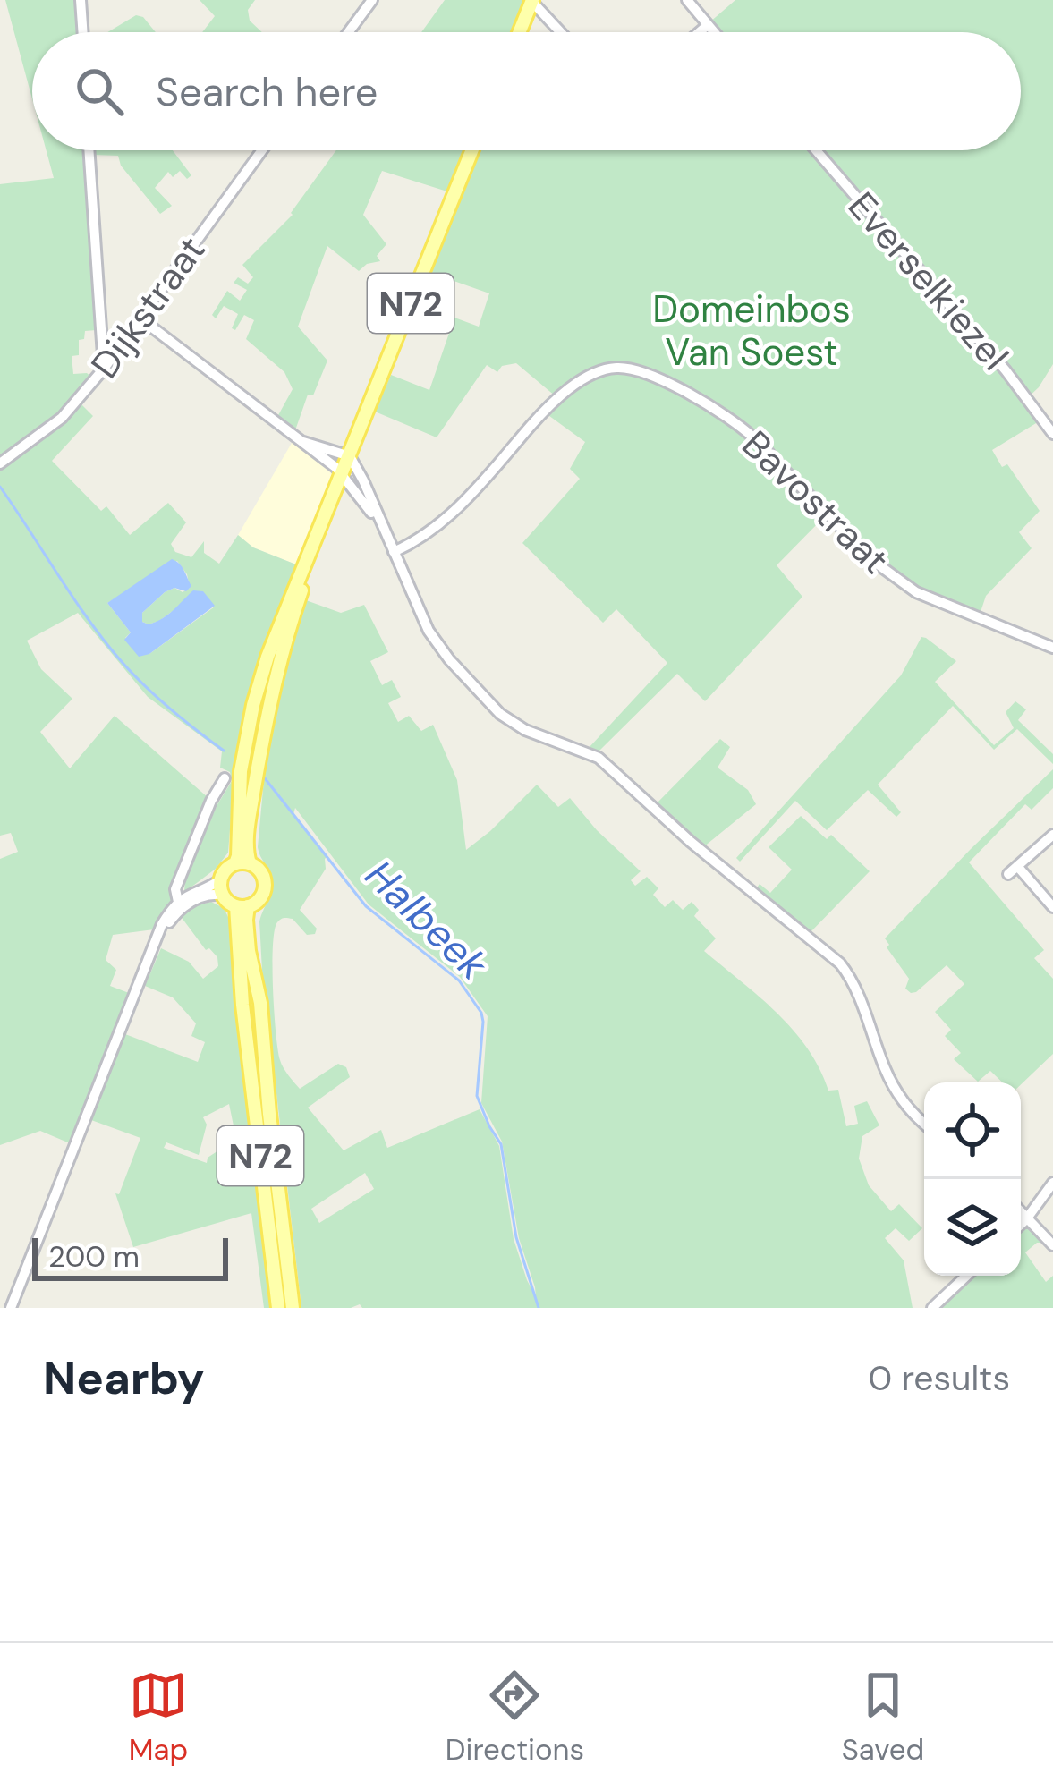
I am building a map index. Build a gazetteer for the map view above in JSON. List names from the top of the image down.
{
  "streets": {
    "main road": ["N72"],
    "street": ["Everselkiezel", "Dijkstraat", "Bavostraat"]
  },
  "water": ["Halbeek"],
  "parks": ["Domeinbos Van Soest"],
  "scale_bar": "200 m",
  "page": {
    "search": "Search here",
    "scale": "200 m",
    "heading": ["Nearby", "0 results"],
    "nav": ["Map", "Directions", "Saved"]
  }
}
